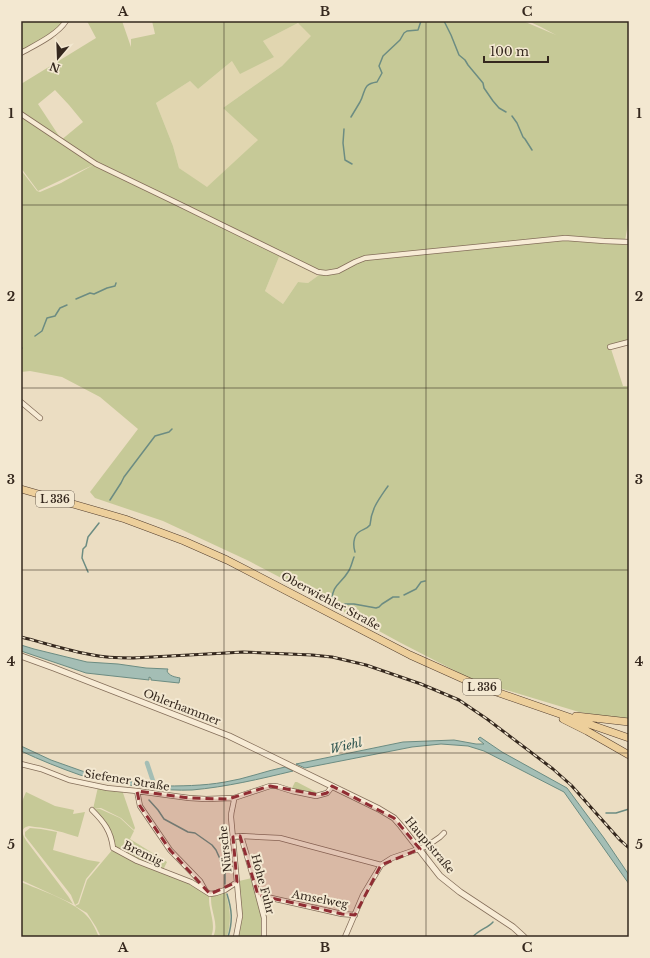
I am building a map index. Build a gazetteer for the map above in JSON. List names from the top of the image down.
{
  "streets": {
    "main road": ["L 336", "Oberwiehler Straße"],
    "street": [
      "Ohlerhammer",
      "Siefener Straße",
      "Hauptstraße",
      "Nürsche",
      "Bremig",
      "Hohe Fuhr",
      "Amselweg"
    ]
  },
  "crossings": [
    ["L 336", "Oberwiehler Straße"],
    ["Ohlerhammer", "Hauptstraße"],
    ["Siefener Straße", "Nürsche"],
    ["Siefener Straße", "Bremig"],
    ["Hohe Fuhr", "Amselweg"]
  ],
  "water": ["Wiehl"],
  "scale_bar": "100 m",
  "north": "bottom",
  "grid": {
    "columns": ["A", "B", "C"],
    "rows": [
      "1",
      "2",
      "3",
      "4",
      "5"
    ]
  }
}
